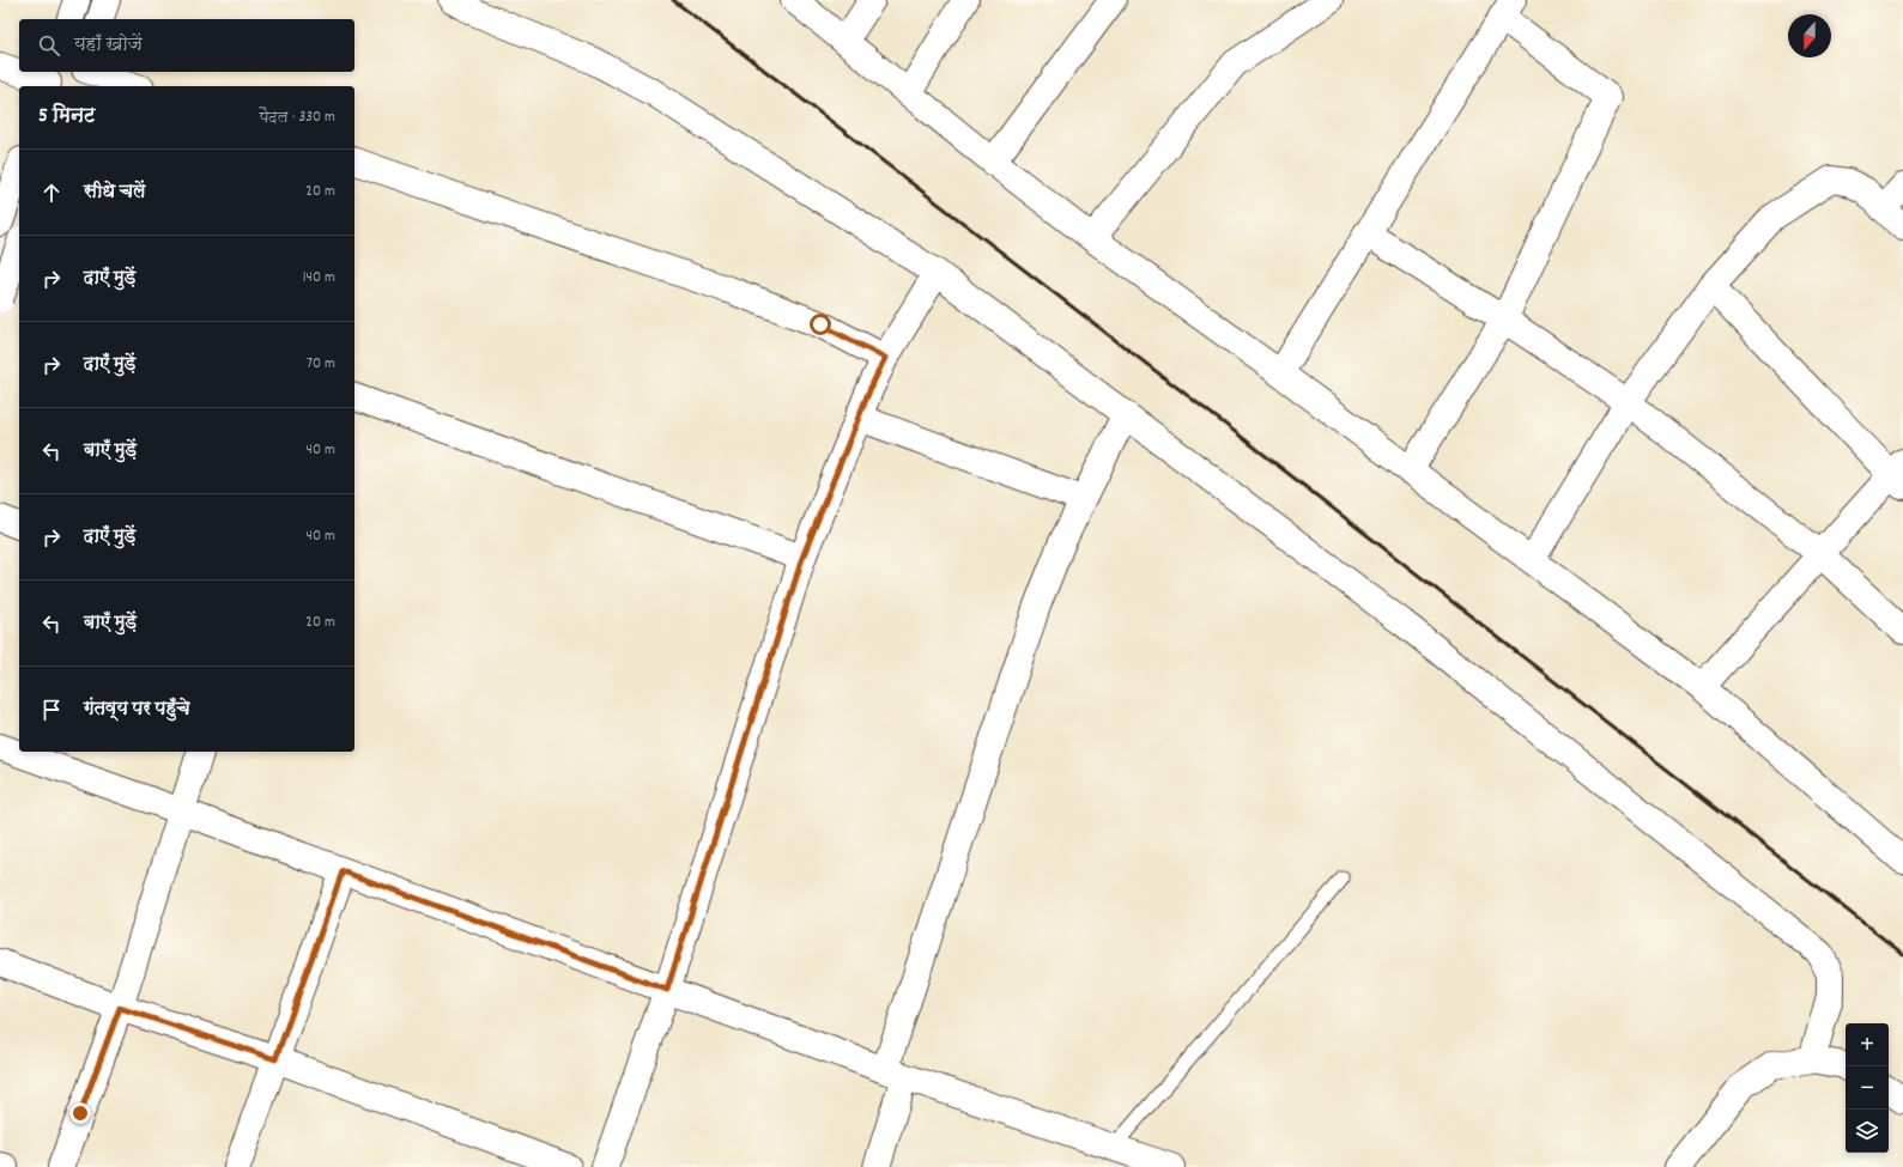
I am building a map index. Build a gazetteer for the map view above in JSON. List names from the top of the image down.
{
  "north": "bottom",
  "page": {
    "search": "यहाँ खोजें",
    "heading": ["5 मिनट", "पैदल · 330 m"],
    "list": [
      ["सीधे चलें", "20 m"],
      ["दाएँ मुड़ें", "140 m"],
      ["दाएँ मुड़ें", "70 m"],
      ["बाएँ मुड़ें", "40 m"],
      ["दाएँ मुड़ें", "40 m"],
      ["बाएँ मुड़ें", "20 m"],
      "गंतव्य पर पहुँचे"
    ],
    "map_buttons": ["+", "−"]
  }
}
